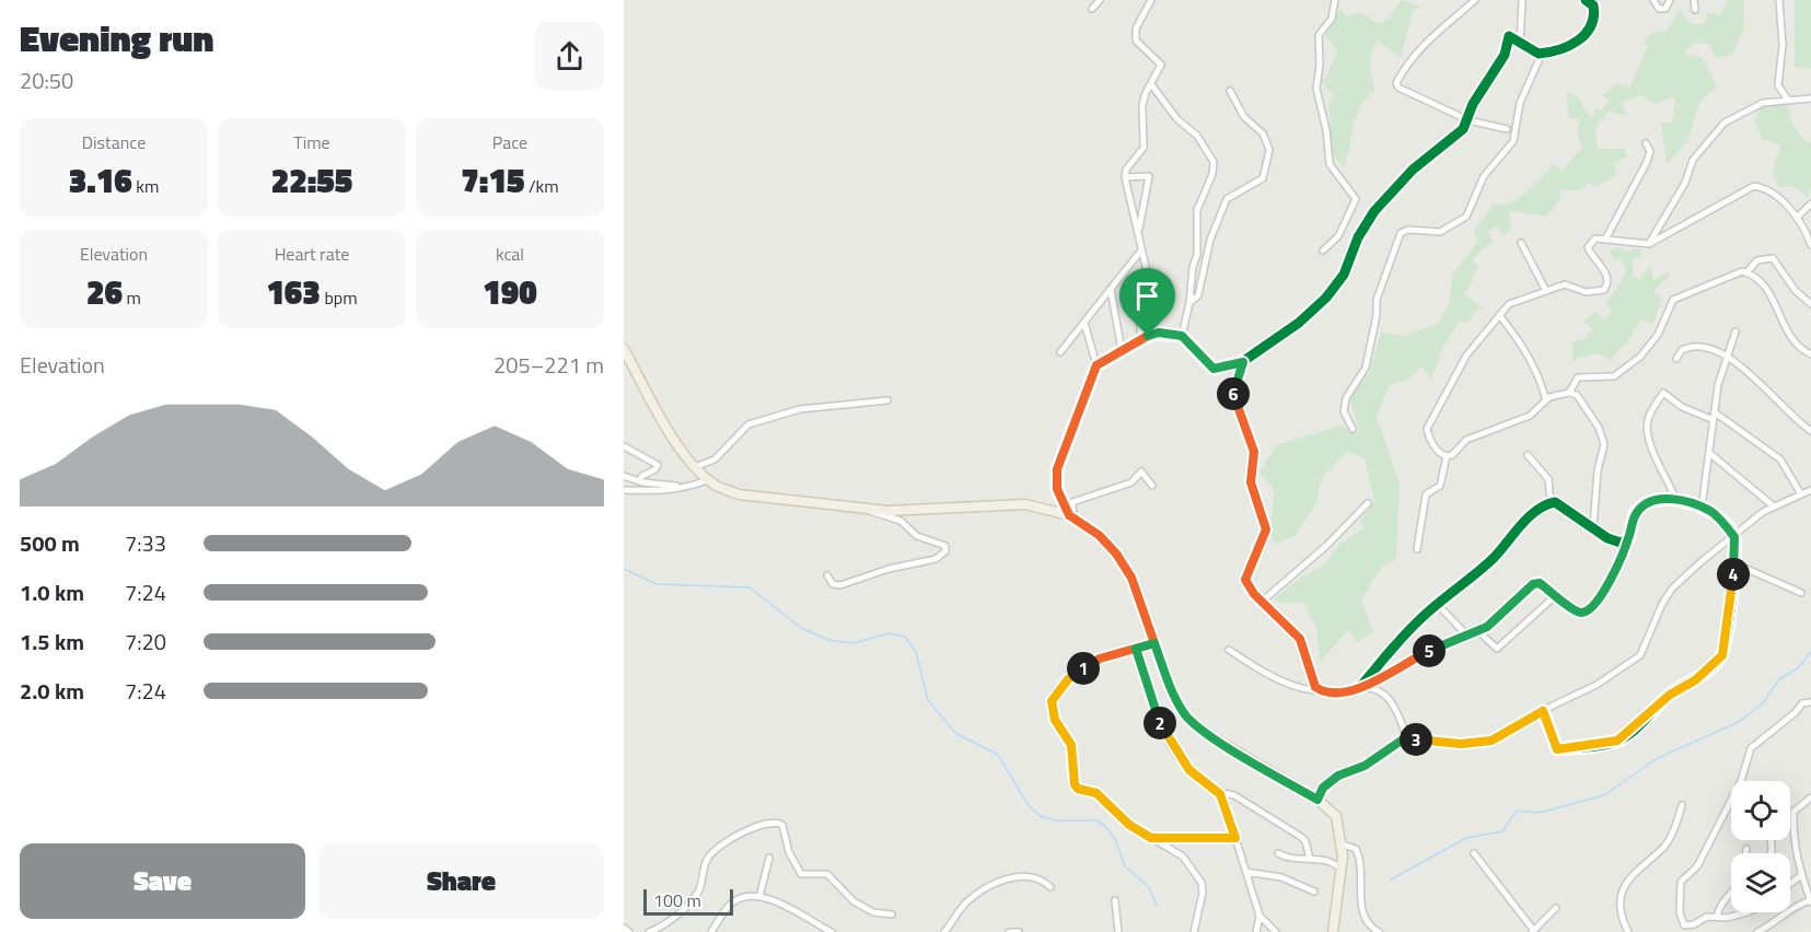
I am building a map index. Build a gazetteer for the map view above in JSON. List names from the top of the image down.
{
  "scale_bar": "100 m",
  "page": {
    "heading": ["Evening run", "20:50"],
    "stats": [
      ["Distance", "3.16 km"],
      ["Time", "22:55"],
      ["Pace", "7:15 /km"],
      ["Elevation", "26 m"],
      ["Heart rate", "163 bpm"],
      ["kcal", "190"]
    ],
    "chart": ["Elevation", "205–221 m"],
    "pins": [
      "6",
      "4",
      "5",
      "1",
      "2",
      "3"
    ],
    "list": [
      {
        "name": "500 m",
        "note": "7:33"
      },
      {
        "name": "1.0 km",
        "note": "7:24"
      },
      {
        "name": "1.5 km",
        "note": "7:20"
      },
      {
        "name": "2.0 km",
        "note": "7:24"
      }
    ],
    "buttons": ["Save", "Share"],
    "scale": "100 m"
  }
}
